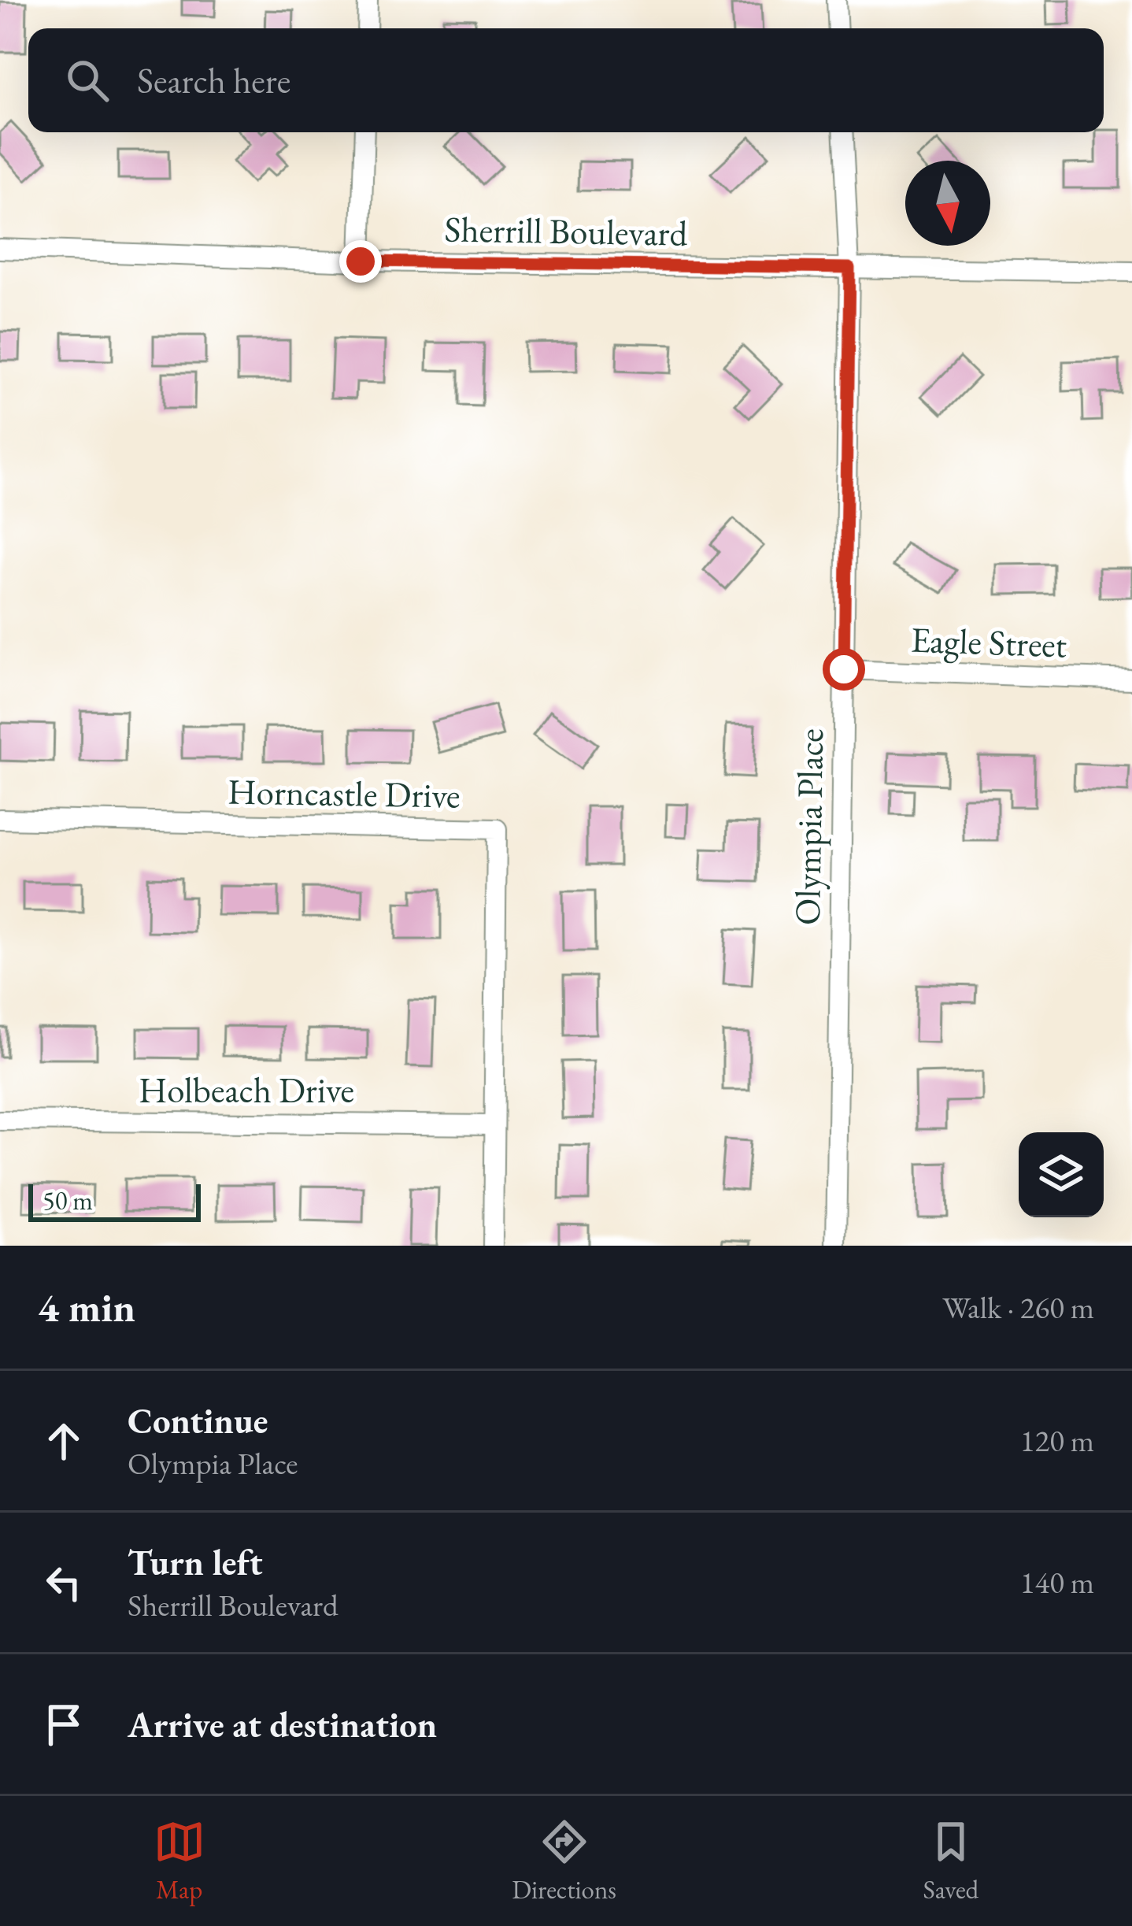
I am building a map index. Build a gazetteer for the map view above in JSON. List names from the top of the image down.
{
  "streets": {
    "street": [
      "Sherrill Boulevard",
      "Eagle Street",
      "Horncastle Drive",
      "Olympia Place",
      "Holbeach Drive"
    ]
  },
  "crossings": [
    ["Sherrill Boulevard", "Olympia Place"],
    ["Eagle Street", "Olympia Place"],
    ["Horncastle Drive", "Holbeach Drive"]
  ],
  "scale_bar": "50 m",
  "north": "bottom",
  "page": {
    "search": "Search here",
    "scale": "50 m",
    "heading": ["4 min", "Walk · 260 m"],
    "list": [
      ["Continue", "Olympia Place", "120 m"],
      ["Turn left", "Sherrill Boulevard", "140 m"],
      "Arrive at destination"
    ],
    "nav": ["Map", "Directions", "Saved"]
  }
}
